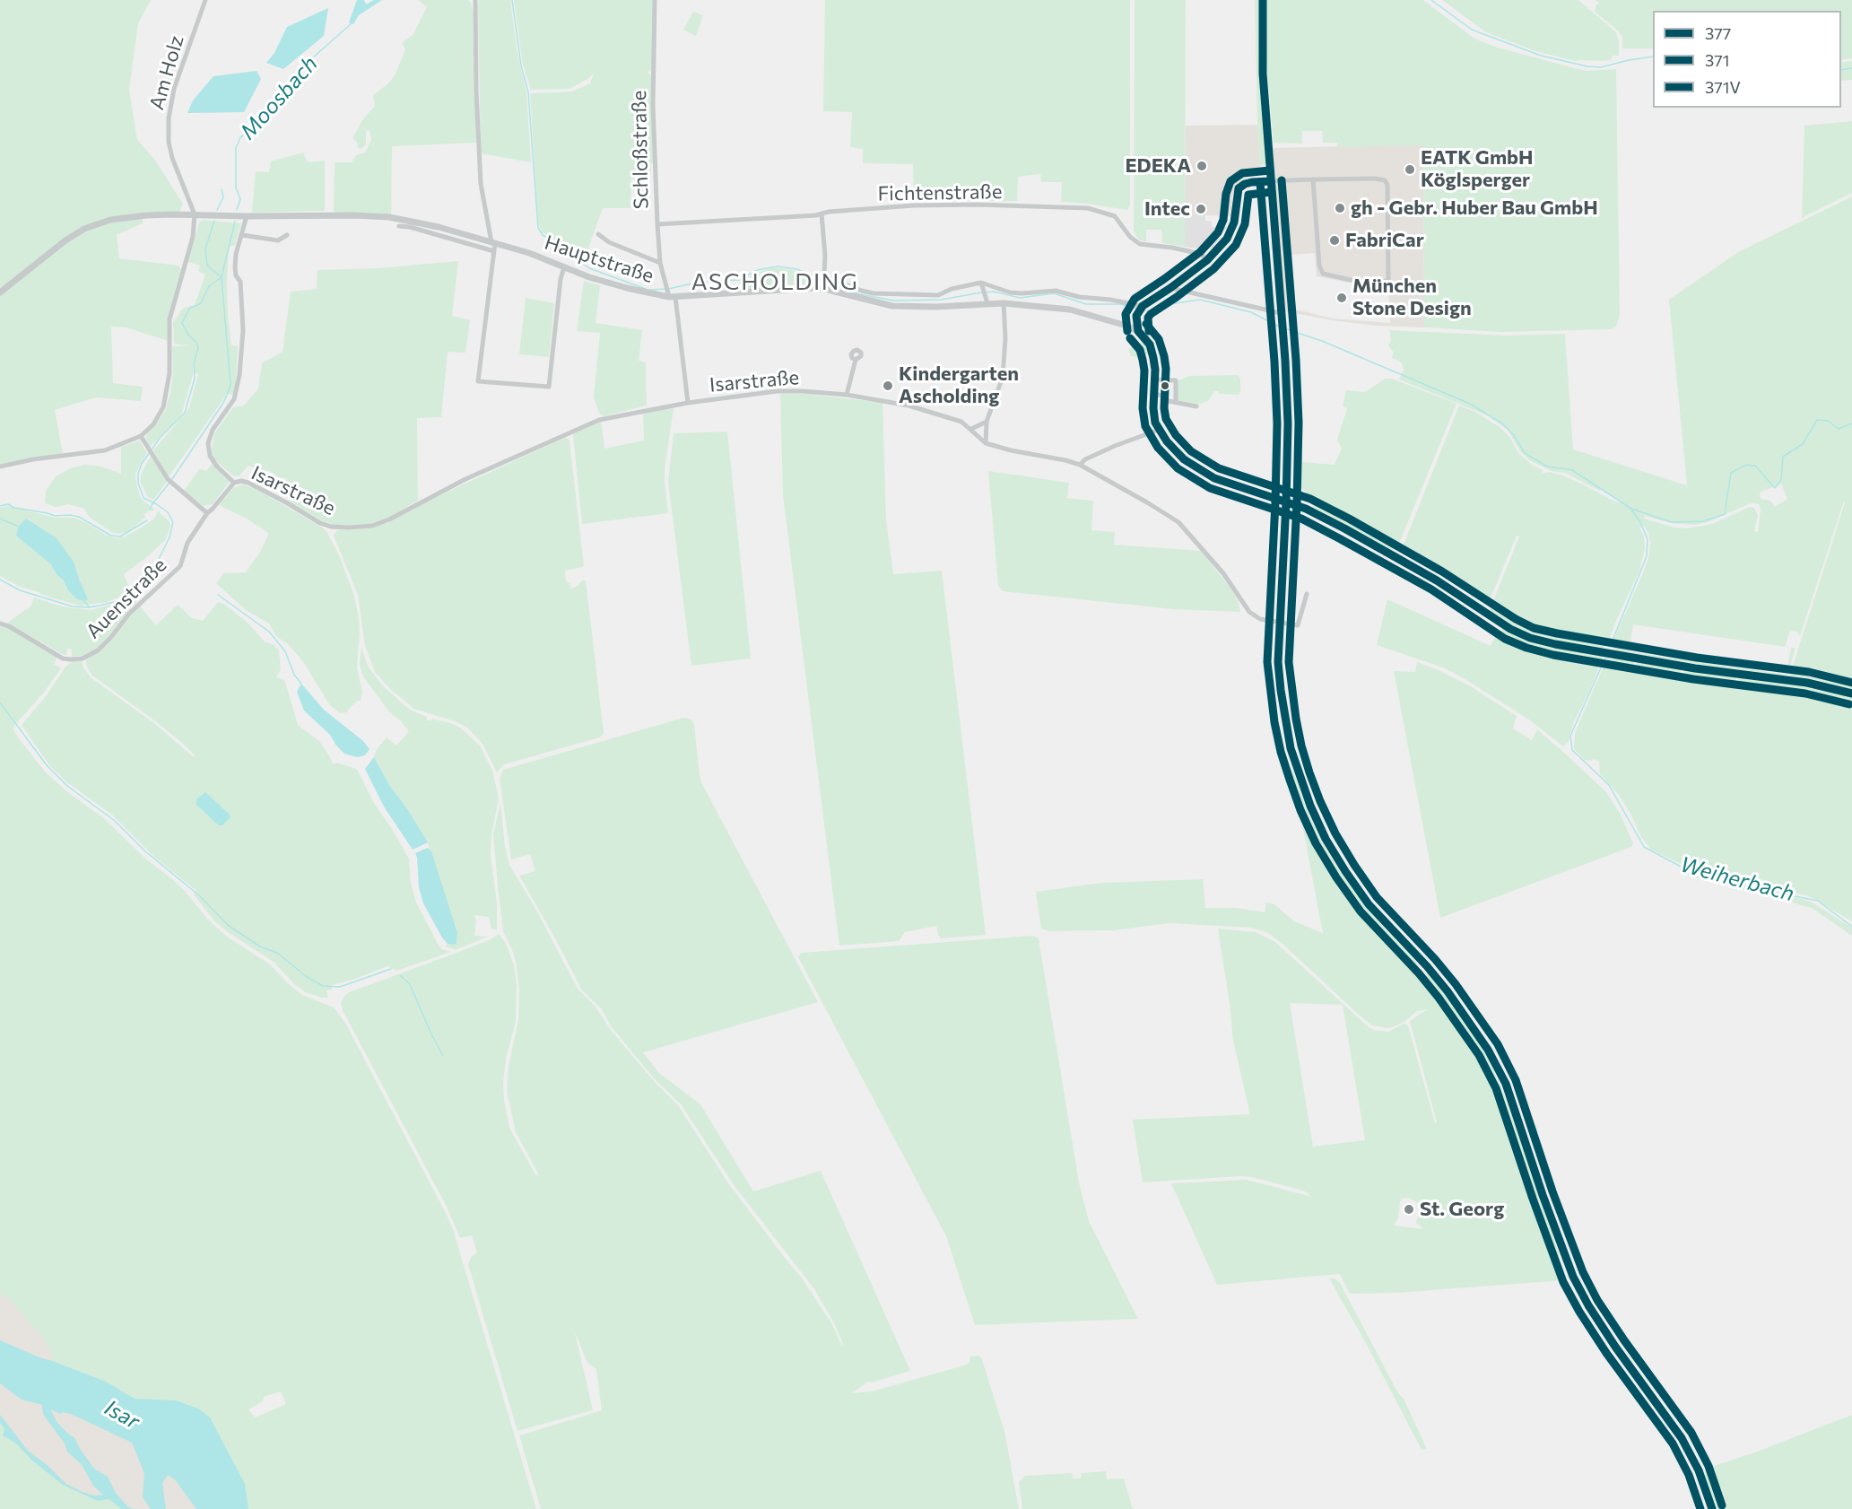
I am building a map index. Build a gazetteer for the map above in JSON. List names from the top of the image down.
{
  "streets": {
    "main road": ["Hauptstraße"],
    "street": [
      "Am Holz",
      "Schloßstraße",
      "Fichtenstraße",
      "Isarstraße",
      "Auenstraße"
    ]
  },
  "crossings": [
    ["Am Holz", "Hauptstraße"],
    ["Schloßstraße", "Fichtenstraße"],
    ["Schloßstraße", "Hauptstraße"],
    ["Schloßstraße", "Isarstraße"],
    ["Isarstraße", "Auenstraße"]
  ],
  "districts": ["ASCHOLDING"],
  "water": ["Moosbach", "Weiherbach", "Isar"],
  "places": [
    "EDEKA",
    "EATK GmbH Köglsperger",
    "gh - Gebr. Huber Bau GmbH",
    "Intec",
    "FabriCar",
    "München Stone Design",
    "Kindergarten Ascholding",
    "St. Georg"
  ],
  "lines": ["transit line 377", "transit line 371V", "transit line 371"],
  "legend": ["377", "371", "371V"]
}
